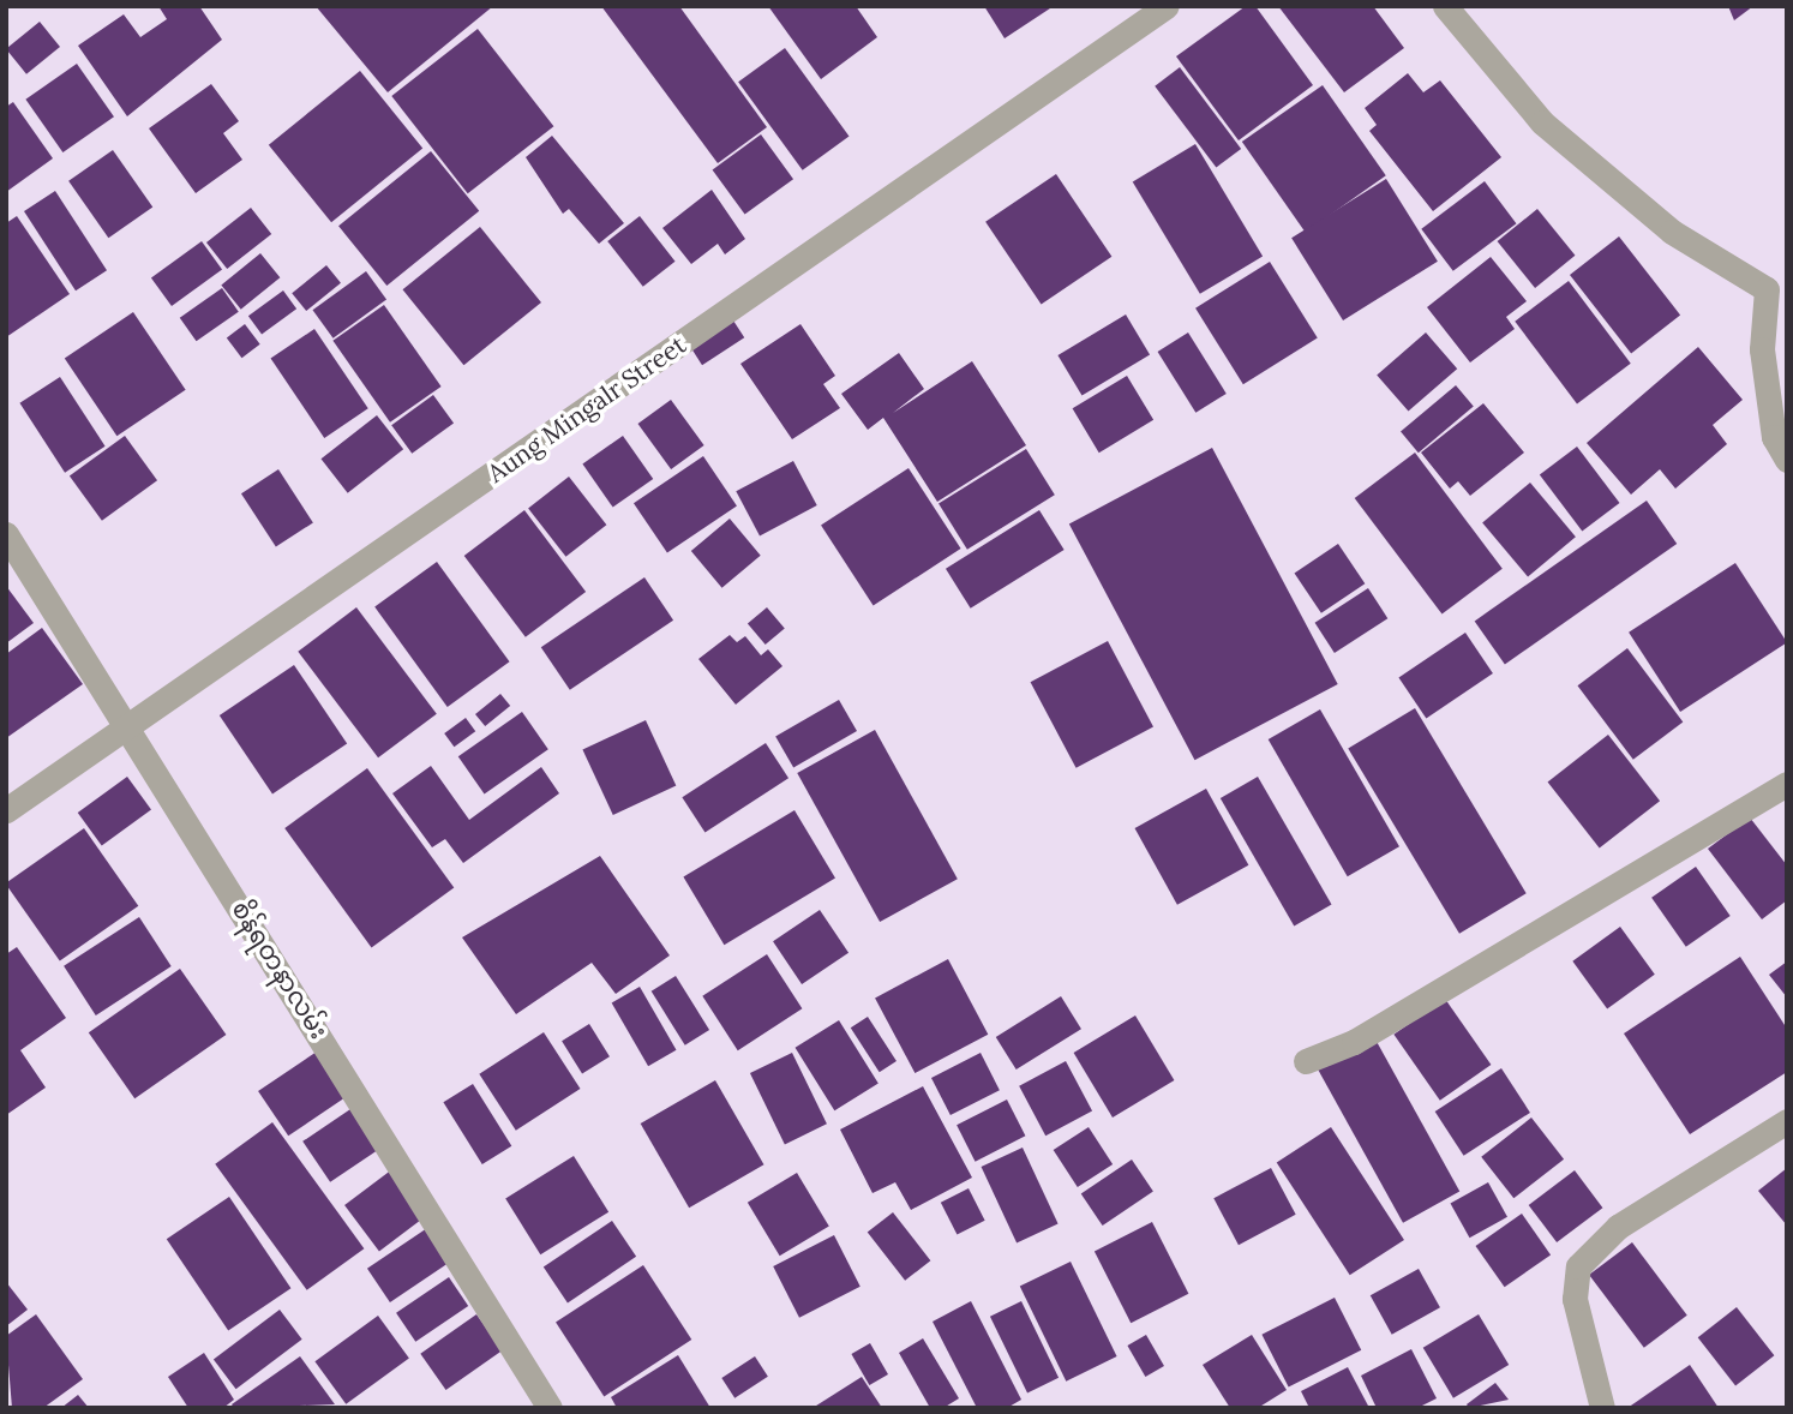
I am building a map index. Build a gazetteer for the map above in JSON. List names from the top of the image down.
{
  "streets": {
    "street": ["Aung Mingalr Street", "စိန်ရတနာလမ်း"]
  },
  "crossings": [
    ["Aung Mingalr Street", "စိန်ရတနာလမ်း"]
  ]
}
